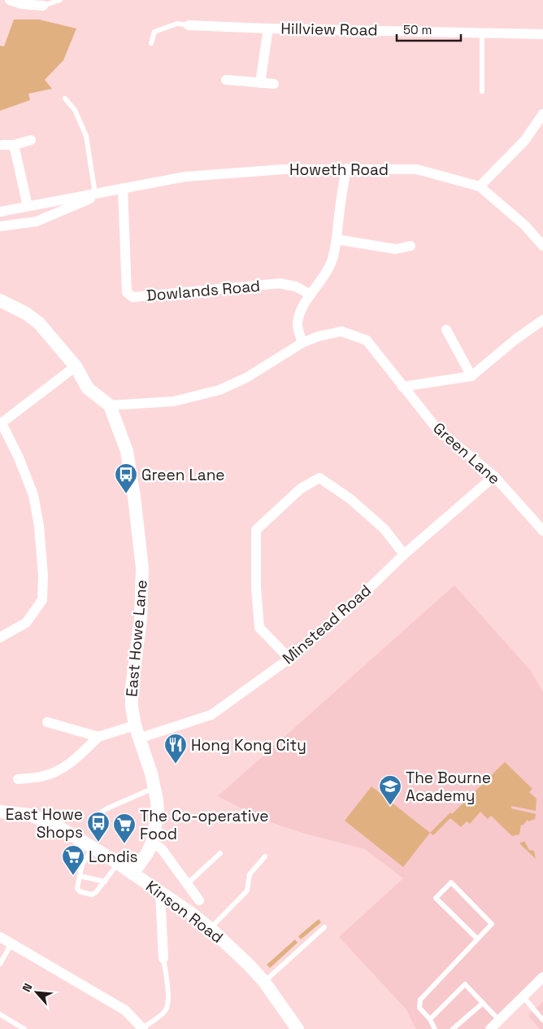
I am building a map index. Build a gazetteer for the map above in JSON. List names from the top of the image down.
{
  "streets": {
    "street": [
      "Hillview Road",
      "Howeth Road",
      "Dowlands Road",
      "Green Lane",
      "Minstead Road",
      "East Howe Lane",
      "Kinson Road"
    ]
  },
  "crossings": [
    ["Howeth Road", "Dowlands Road"],
    ["Green Lane", "Minstead Road"],
    ["Green Lane", "East Howe Lane"],
    ["Minstead Road", "East Howe Lane"],
    ["East Howe Lane", "Kinson Road"]
  ],
  "places": {
    "bus stop": ["Green Lane", "East Howe Shops"],
    "restaurant": ["Hong Kong City"],
    "school or university": ["The Bourne Academy"],
    "supermarket": ["The Co-operative Food", "Londis"]
  },
  "scale_bar": "50 m",
  "north": "top left"
}
